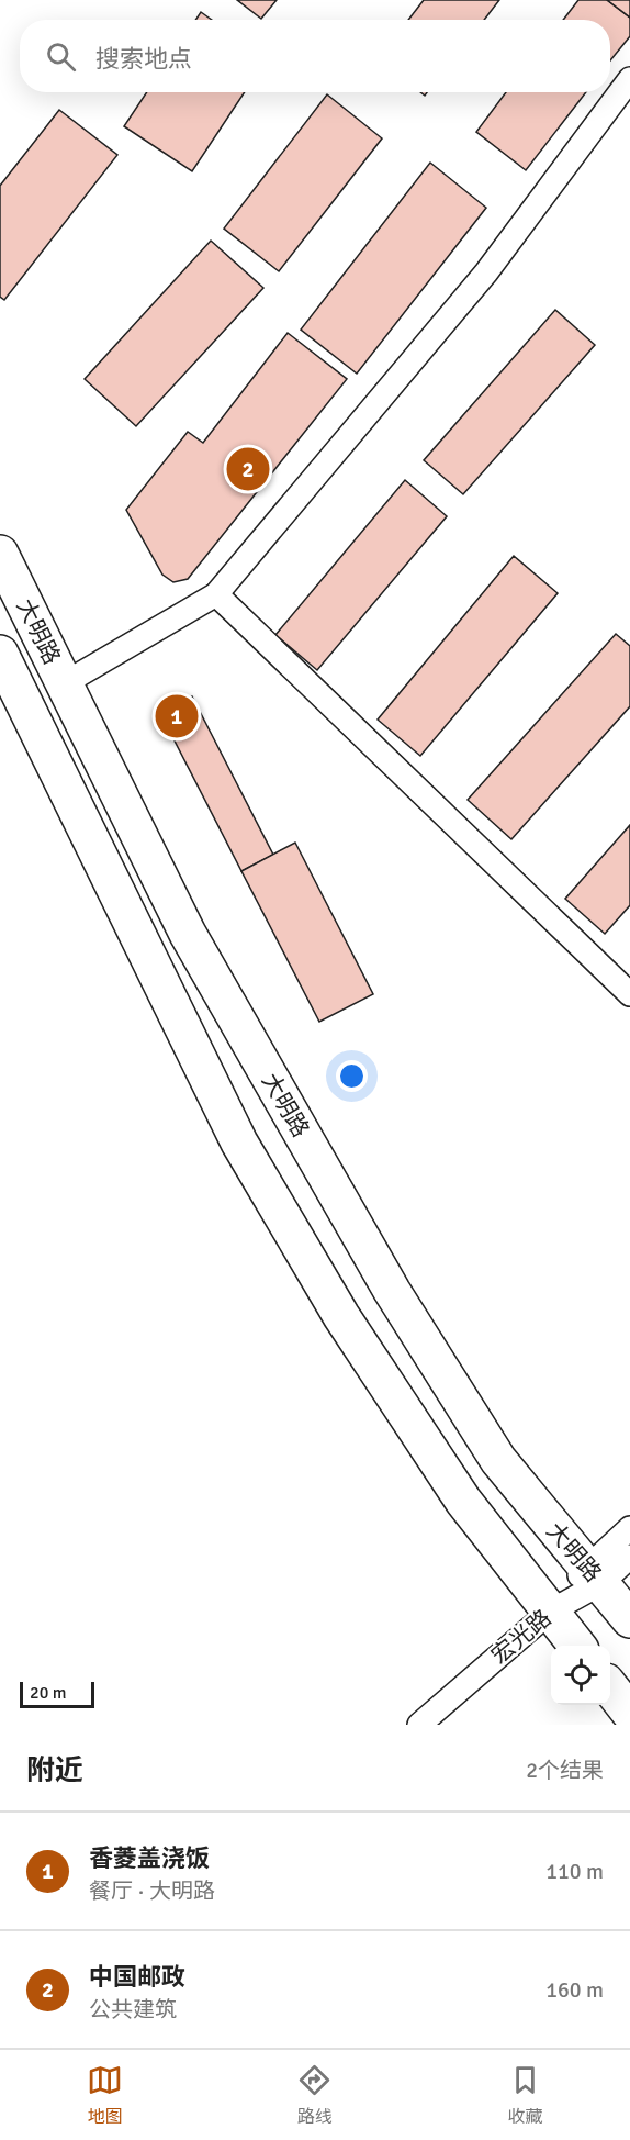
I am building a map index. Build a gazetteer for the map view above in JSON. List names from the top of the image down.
{
  "streets": {
    "main road": ["大明路"],
    "street": ["宏光路"]
  },
  "crossings": [
    ["大明路", "宏光路"]
  ],
  "scale_bar": "20 m",
  "page": {
    "search": "搜索地点",
    "pins": ["2", "1"],
    "scale": "20 m",
    "heading": ["附近", "2个结果"],
    "list": [
      {
        "mark": "1",
        "name": "香菱盖浇饭",
        "note": "餐厅 · 大明路",
        "value": "110 m"
      },
      {
        "mark": "2",
        "name": "中国邮政",
        "note": "公共建筑",
        "value": "160 m"
      }
    ],
    "nav": ["地图", "路线", "收藏"]
  }
}
